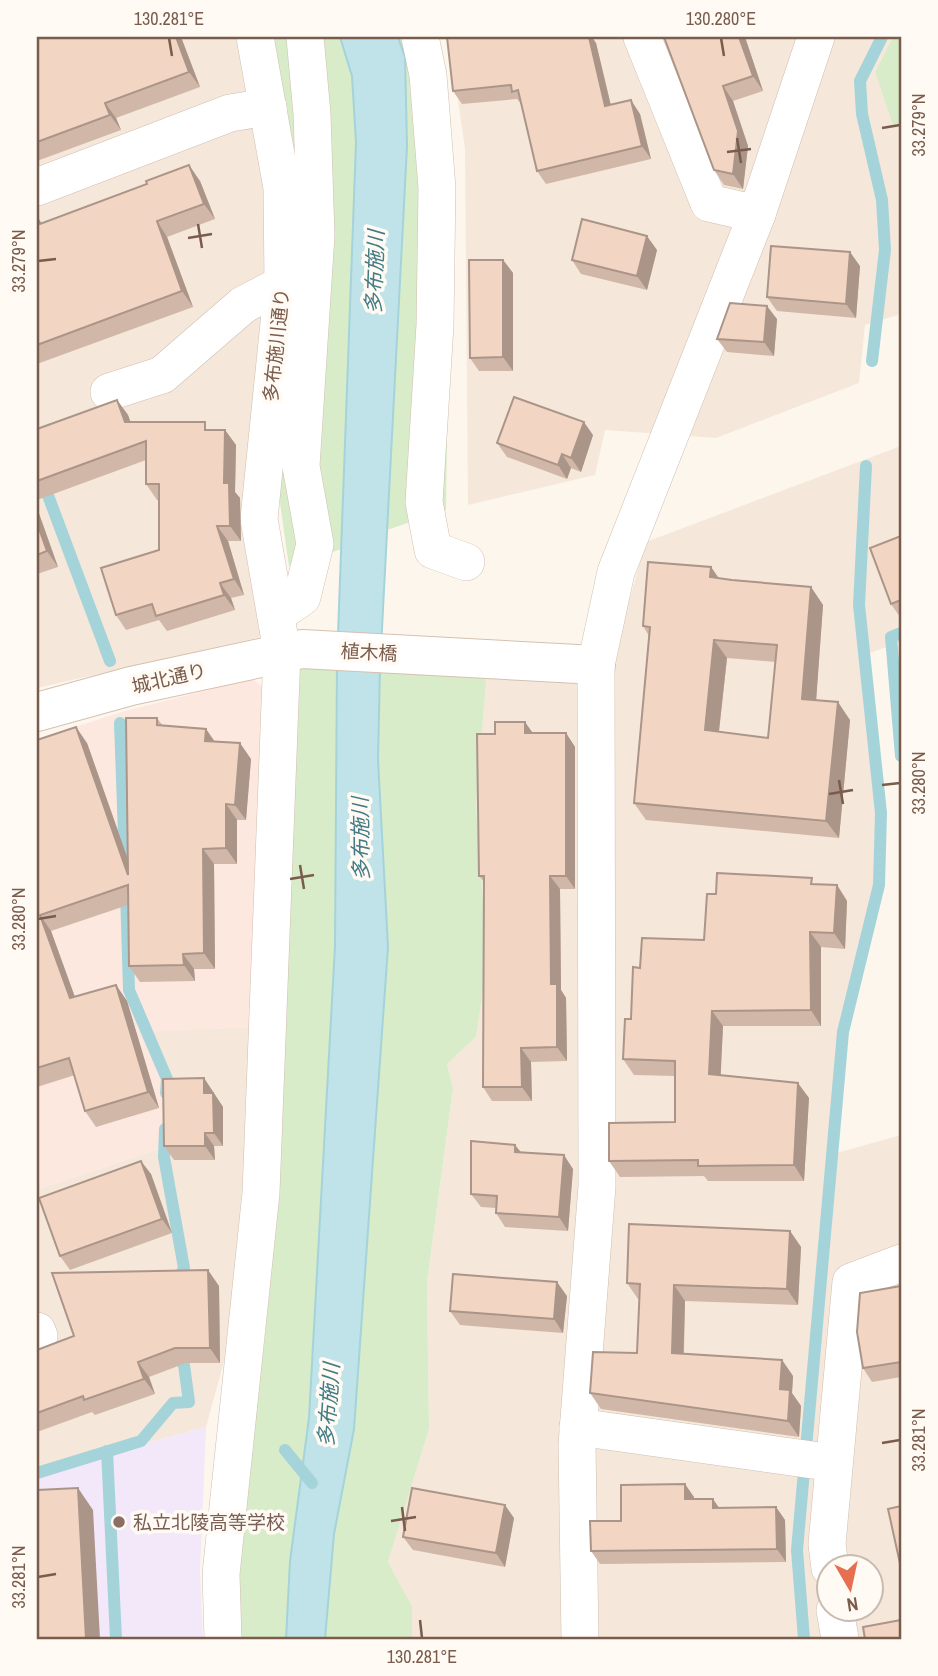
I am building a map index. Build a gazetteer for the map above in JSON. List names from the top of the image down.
{
  "streets": {
    "street": ["多布施川通り", "植木橋", "城北通り"]
  },
  "crossings": [
    ["多布施川通り", "植木橋"],
    ["多布施川通り", "城北通り"],
    ["植木橋", "城北通り"]
  ],
  "water": ["多布施川"],
  "places": ["私立北陵高等学校"],
  "north": "bottom",
  "coordinates": [
    "130.281°E",
    "130.280°E",
    "33.279°N",
    "33.280°N",
    "33.281°N"
  ]
}
